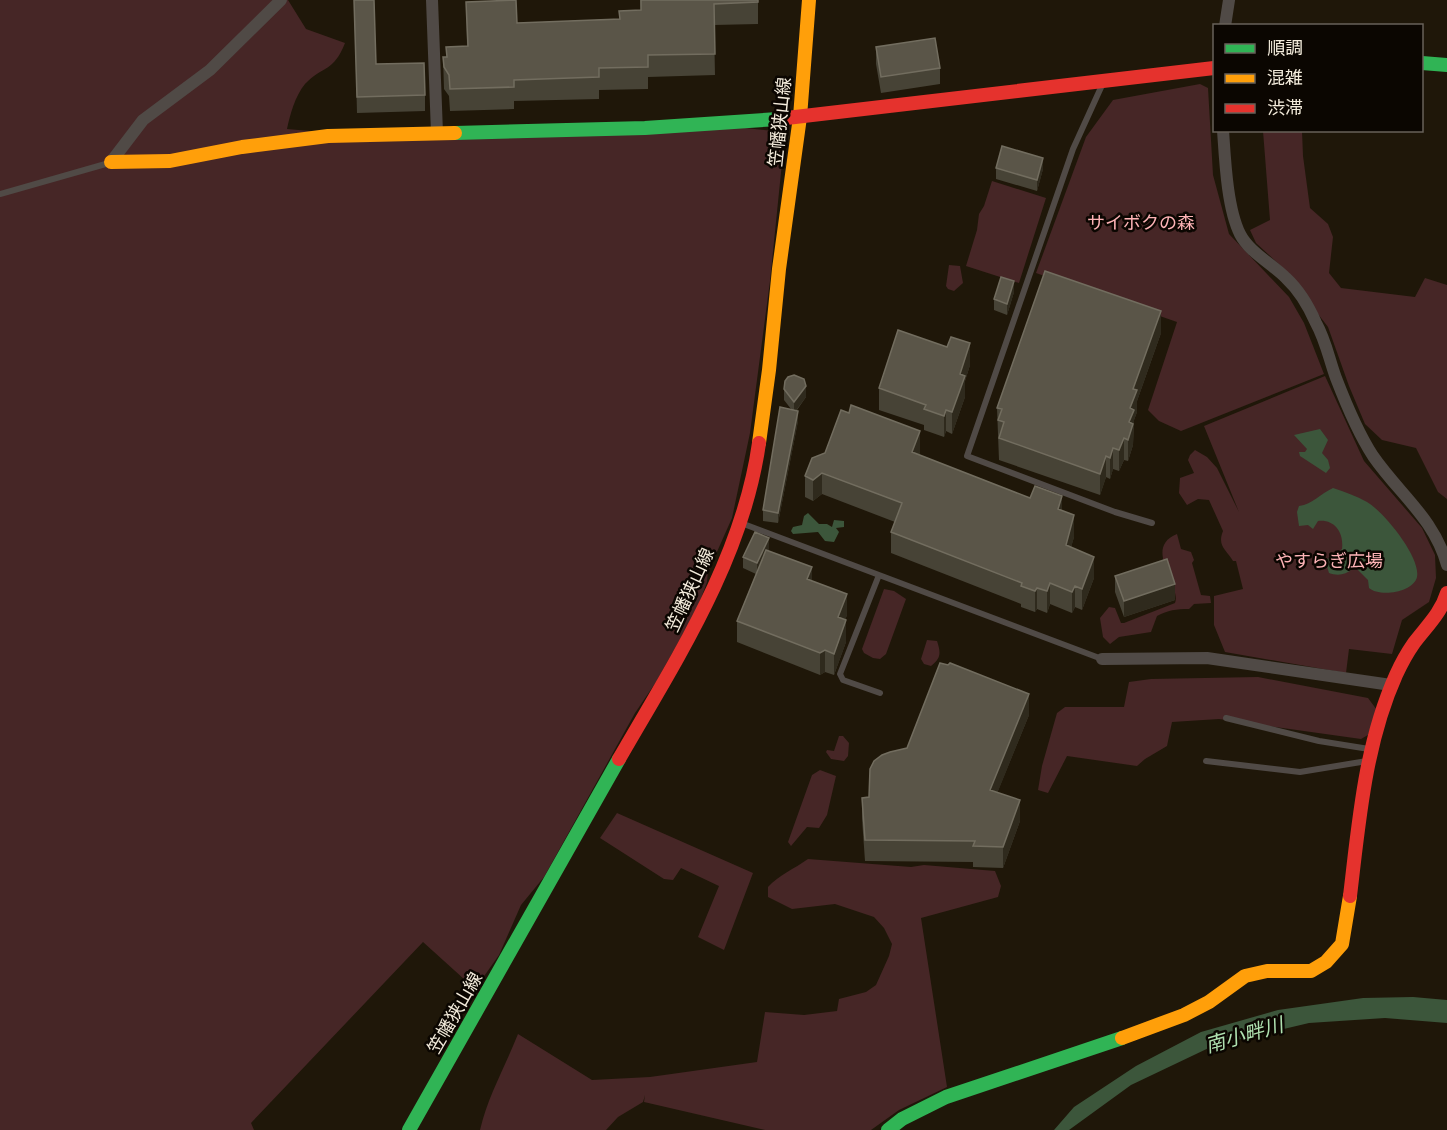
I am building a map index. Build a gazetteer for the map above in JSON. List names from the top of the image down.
{
  "streets": {
    "street": ["笠幡狭山線"]
  },
  "water": ["南小畔川"],
  "parks": ["サイボクの森", "やすらぎ広場"],
  "legend": ["順調", "混雑", "渋滞"]
}
